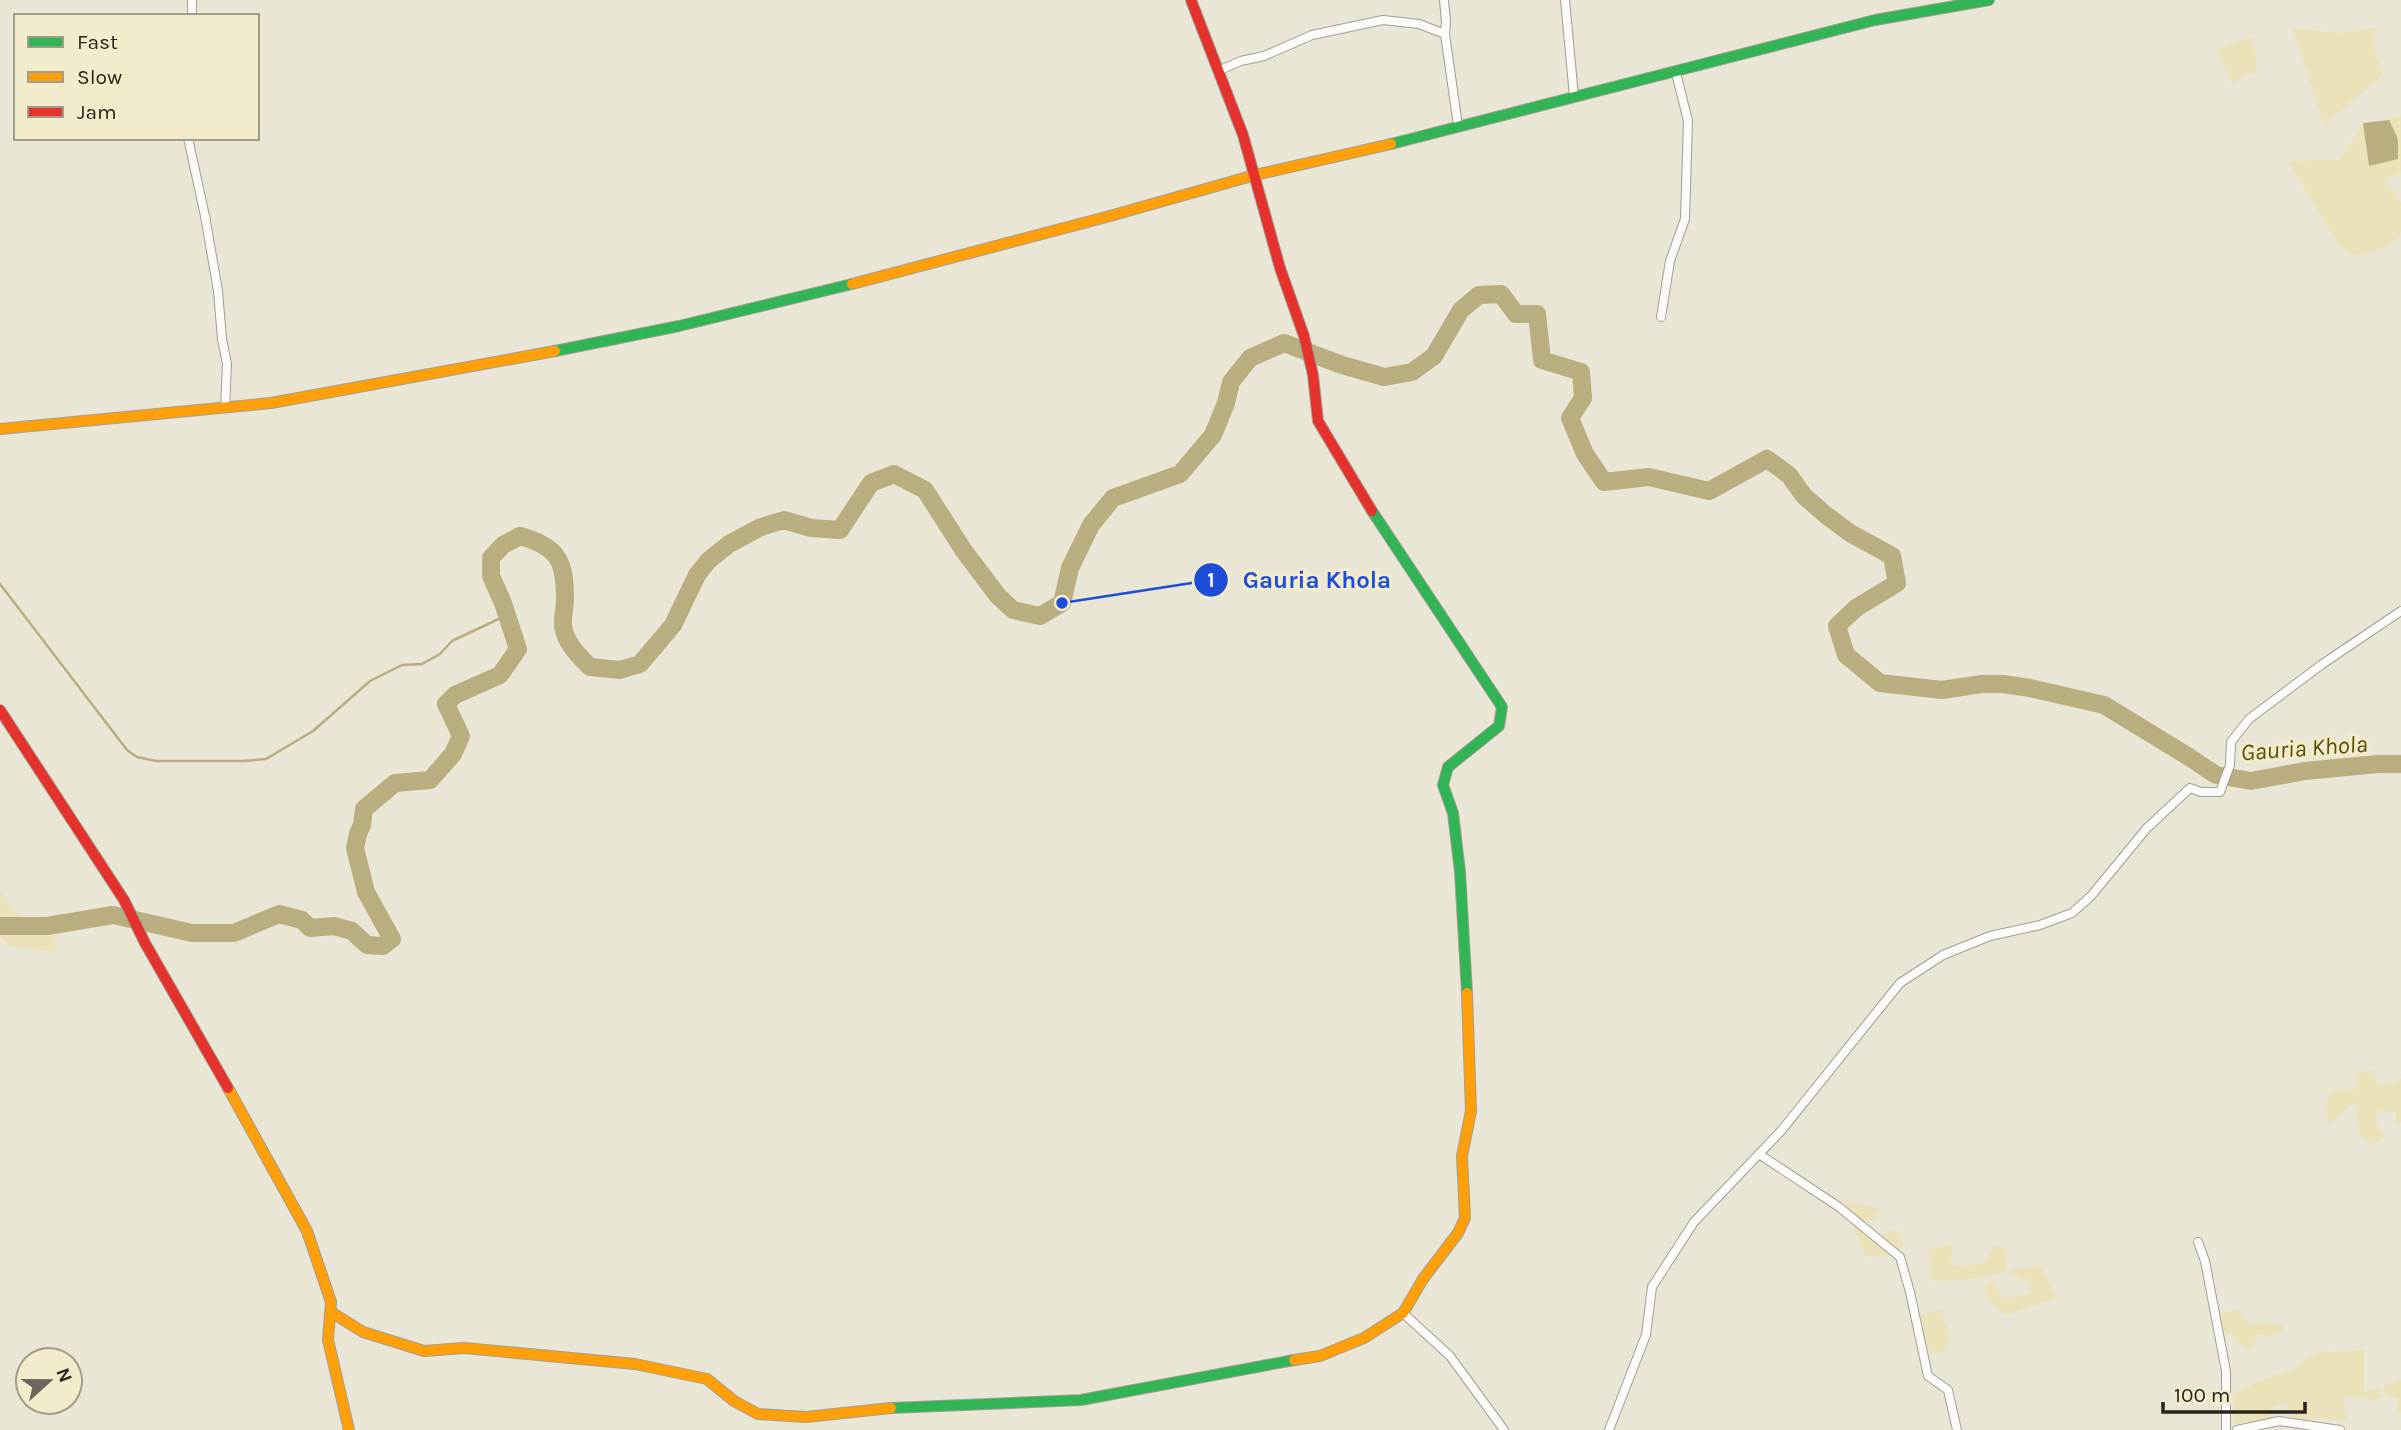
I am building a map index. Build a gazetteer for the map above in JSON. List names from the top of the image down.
{
  "water": ["Gauria Khola"],
  "places": ["Gauria Khola"],
  "legend": ["Fast", "Slow", "Jam"],
  "scale_bar": "100 m",
  "north": "right"
}
